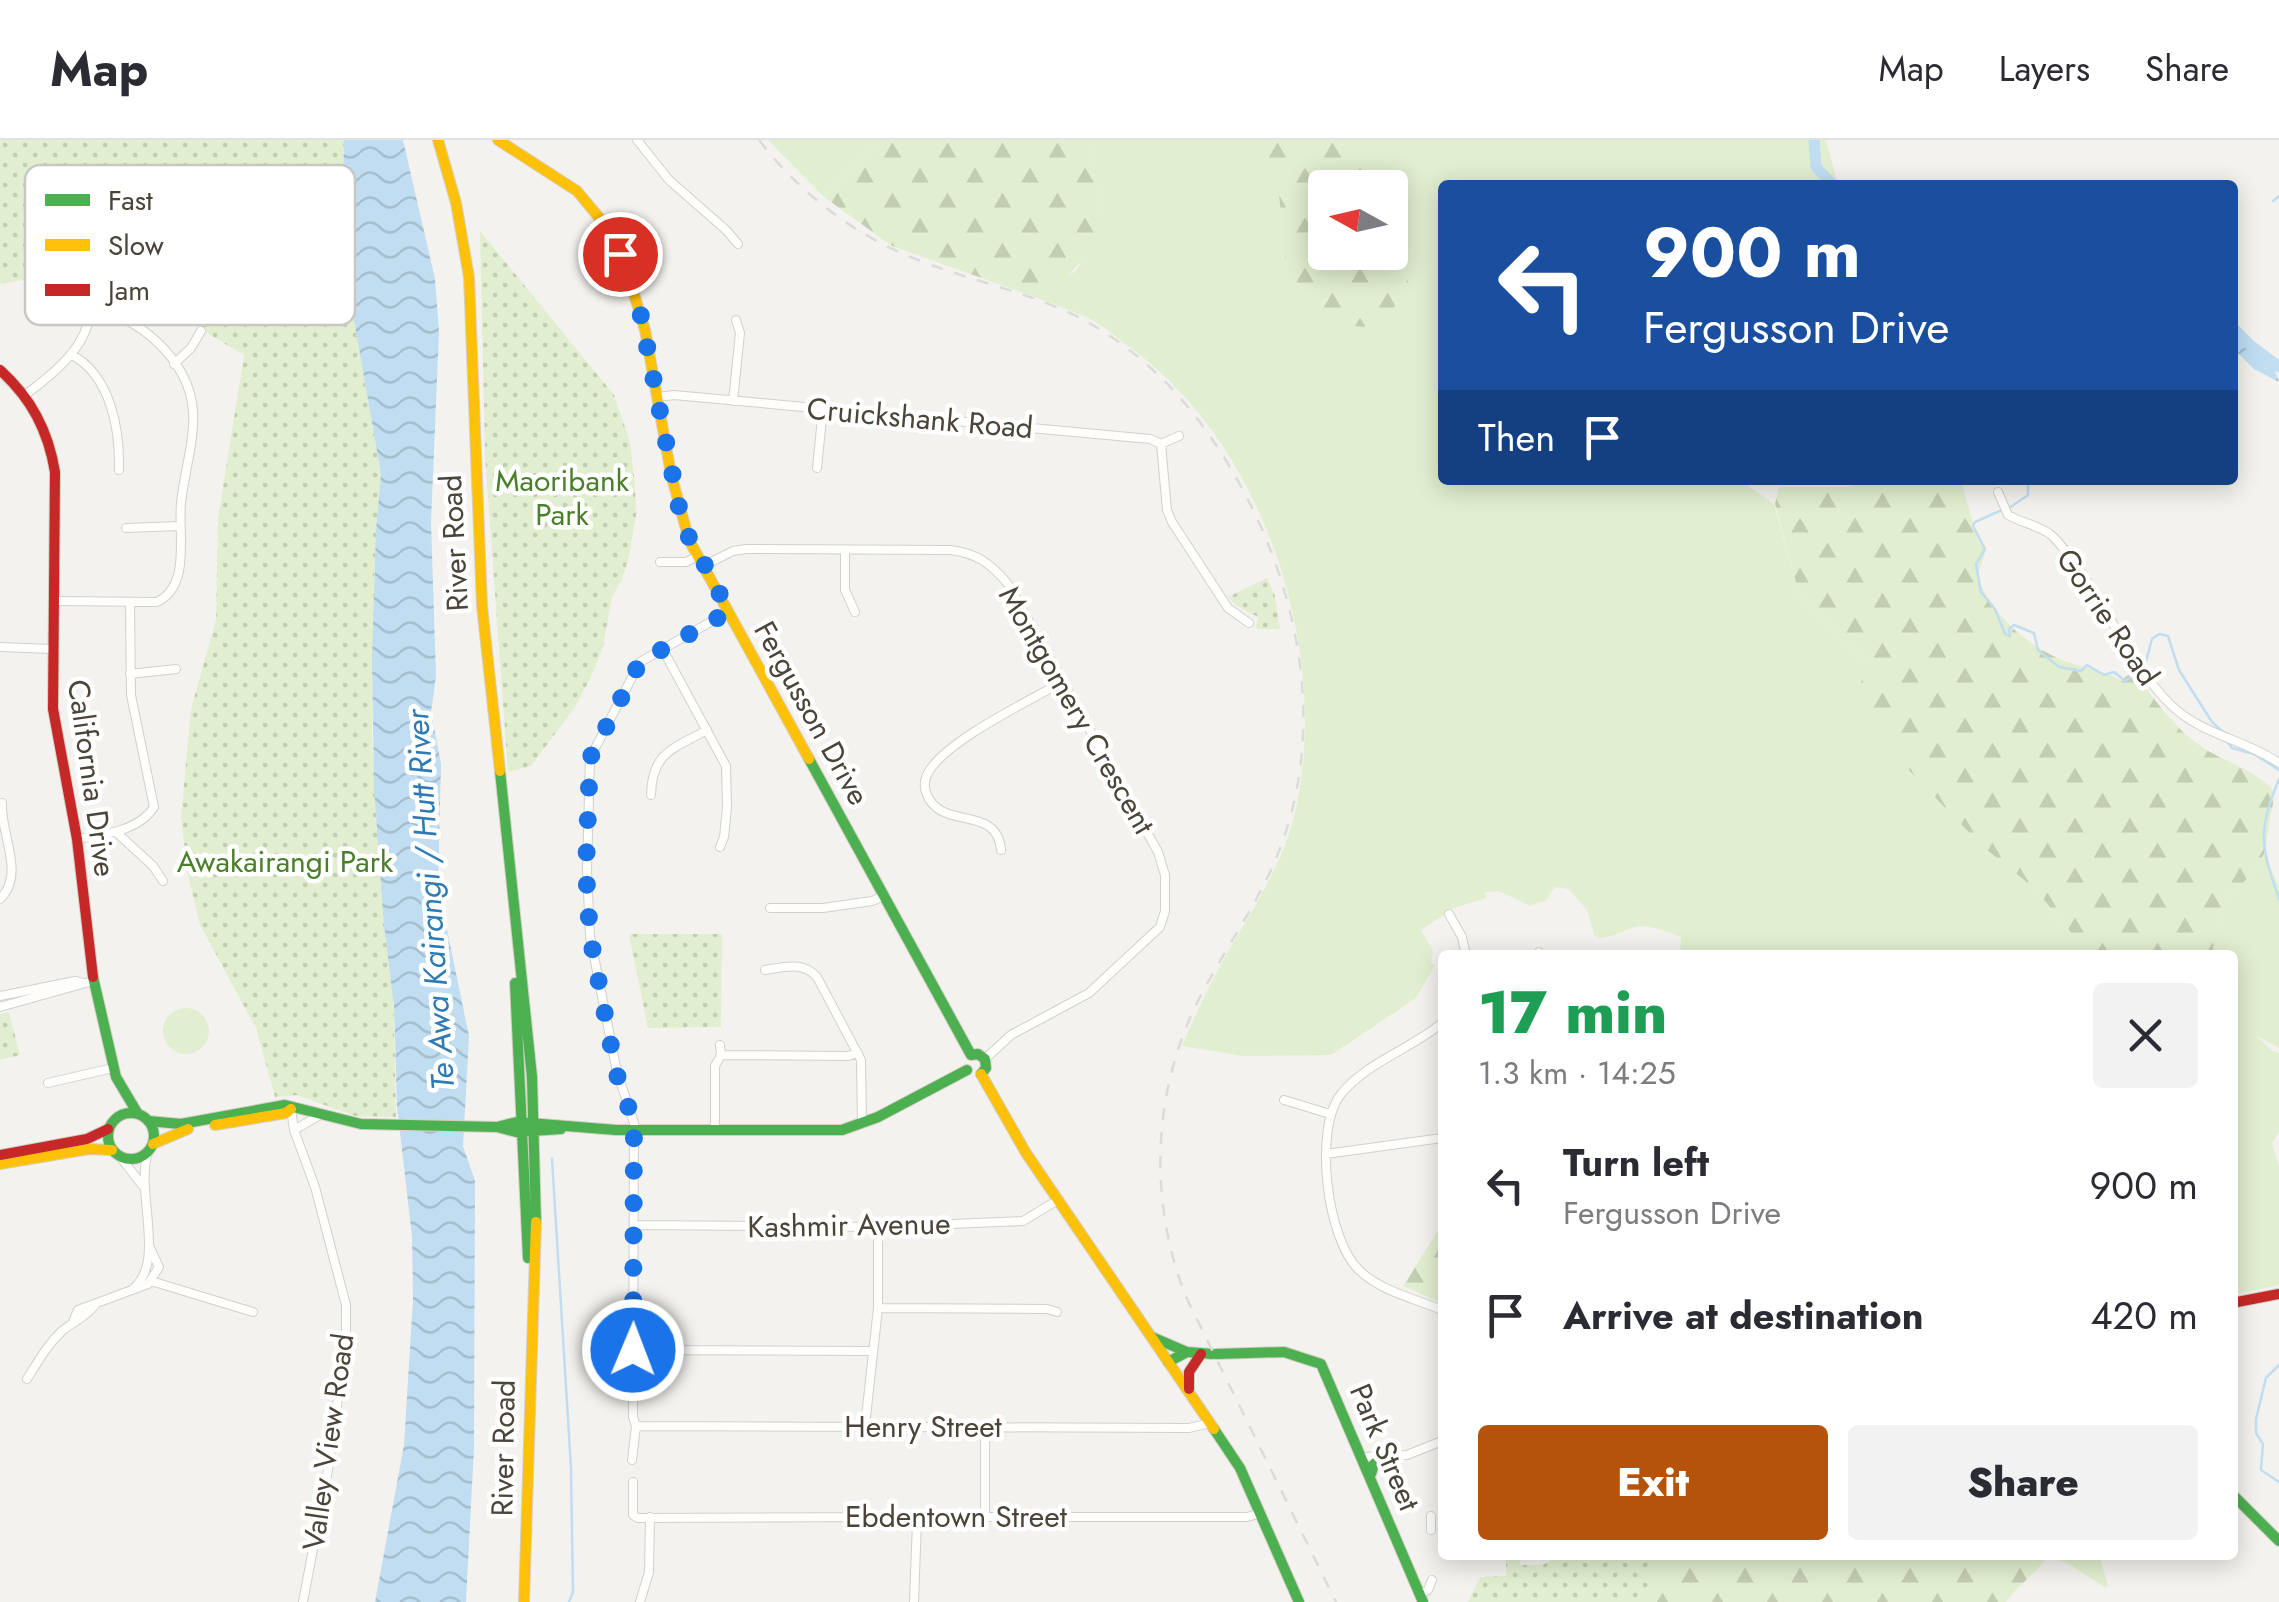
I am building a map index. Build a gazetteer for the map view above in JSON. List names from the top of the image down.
{
  "streets": {
    "main road": [
      "River Road",
      "Fergusson Drive",
      "California Drive",
      "Park Street"
    ],
    "street": [
      "Cruickshank Road",
      "Gorrie Road",
      "Montgomery Crescent",
      "Kashmir Avenue",
      "Henry Street",
      "Valley View Road",
      "Ebdentown Street"
    ]
  },
  "crossings": [
    ["Cruickshank Road", "Fergusson Drive"],
    ["Montgomery Crescent", "Fergusson Drive"]
  ],
  "water": ["Te Awa Kairangi / Hutt River"],
  "parks": ["Maoribank Park", "Awakairangi Park"],
  "legend": ["Fast", "Slow", "Jam"],
  "north": "left",
  "page": {
    "header": "Map",
    "nav": ["Map", "Layers", "Share"],
    "turn": ["900 m", "Fergusson Drive"],
    "then": "Then",
    "heading": ["17 min", "1.3 km · 14:25"],
    "list": [
      {
        "name": "Turn left",
        "note": "Fergusson Drive",
        "value": "900 m"
      },
      {
        "name": "Arrive at destination",
        "value": "420 m"
      }
    ],
    "buttons": ["Exit", "Share"]
  }
}
